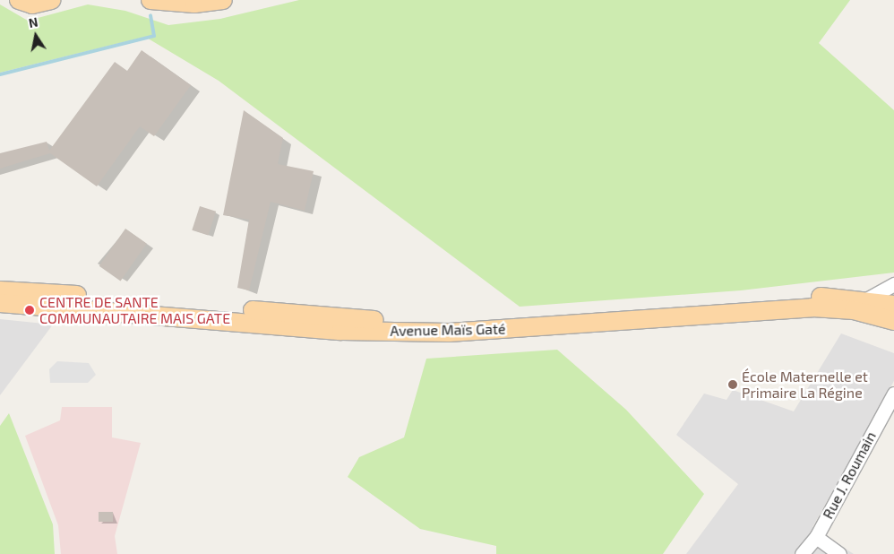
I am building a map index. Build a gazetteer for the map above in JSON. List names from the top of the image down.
{
  "streets": {
    "main road": ["Avenue Maïs Gaté"],
    "street": ["Rue J. Roumain"]
  },
  "places": ["CENTRE DE SANTE COMMUNAUTAIRE MAIS GATE", "École Maternelle et Primaire La Régine"],
  "north": "top"
}
